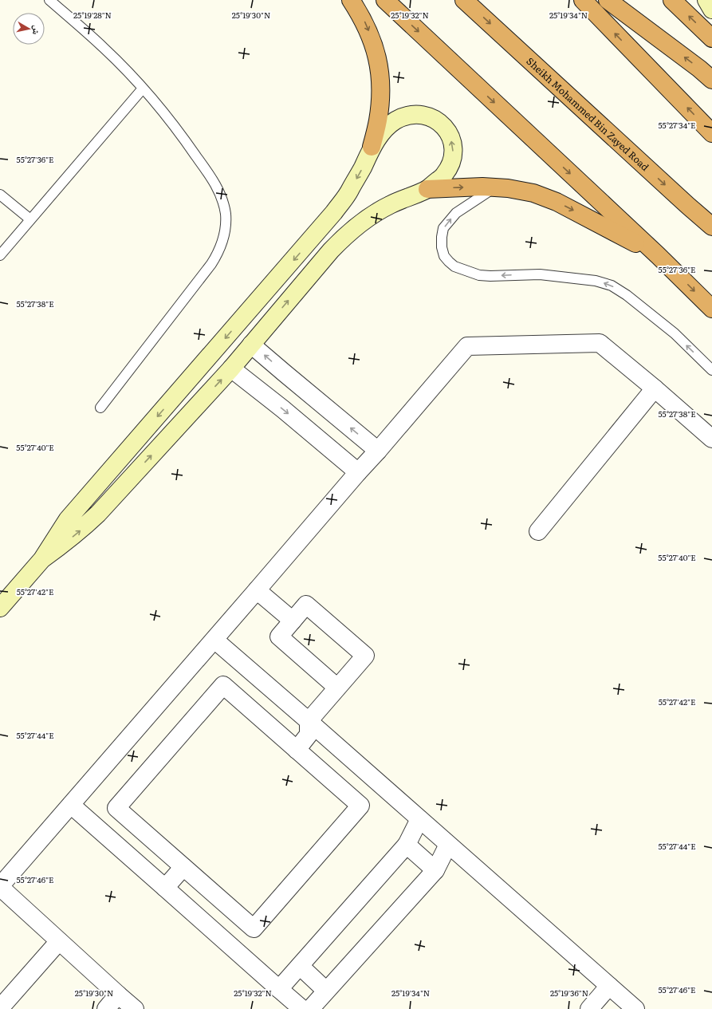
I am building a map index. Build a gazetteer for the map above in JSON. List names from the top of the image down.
{
  "streets": {
    "highway": ["Sheikh Mohammed Bin Zayed Road"]
  },
  "north": "right",
  "coordinates": [
    "25°19'28\"N",
    "25°19'30\"N",
    "25°19'32\"N",
    "25°19'34\"N",
    "55°27'34\"E",
    "55°27'36\"E",
    "55°27'38\"E",
    "55°27'40\"E",
    "55°27'42\"E",
    "55°27'44\"E",
    "55°27'46\"E",
    "25°19'36\"N"
  ]
}
